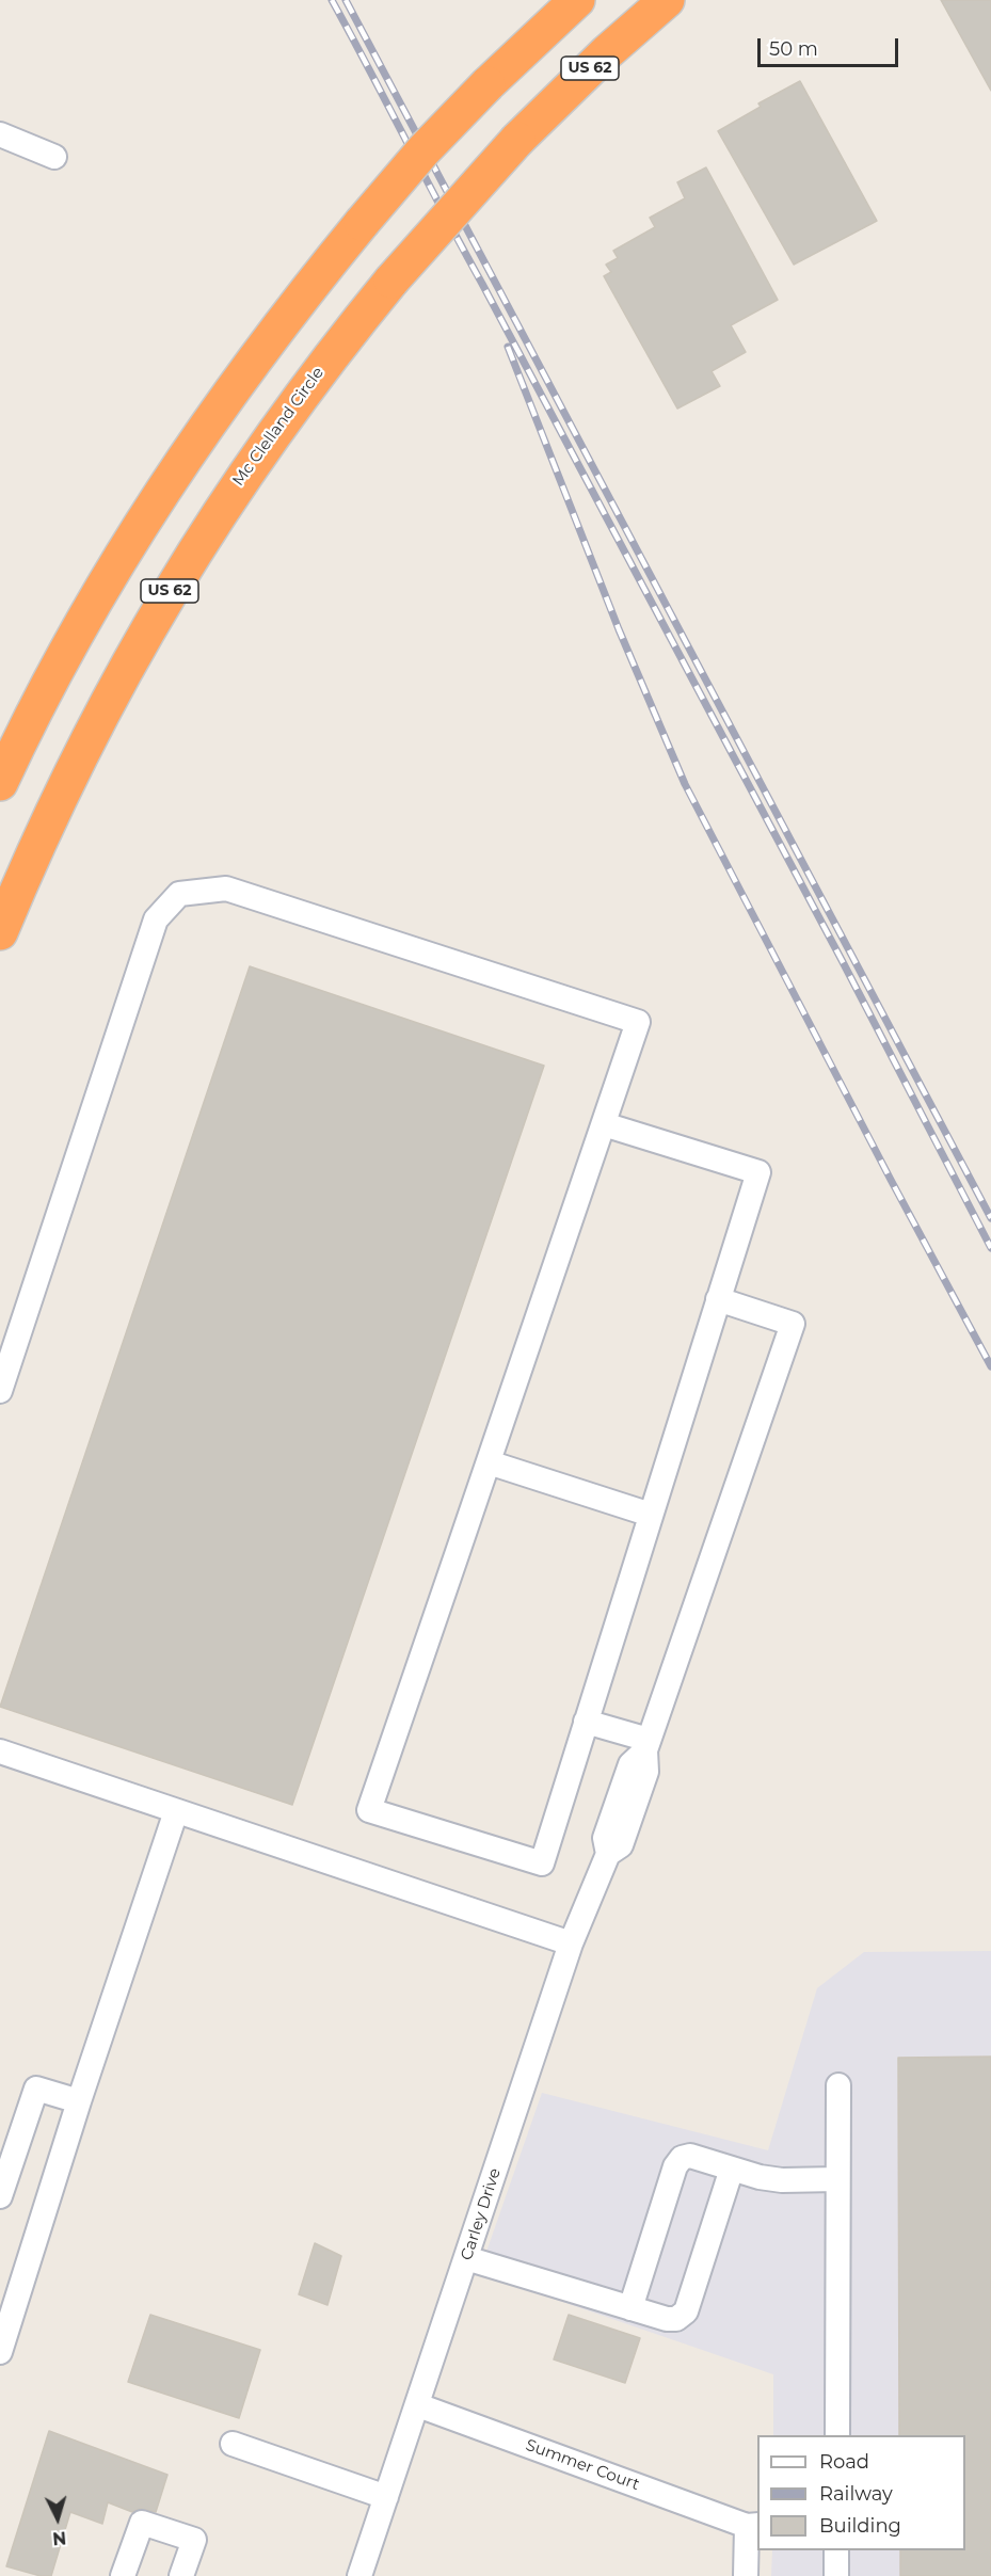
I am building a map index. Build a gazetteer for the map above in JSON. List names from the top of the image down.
{
  "streets": {
    "highway": ["US 62", "Mc Clelland Circle"],
    "street": ["Carley Drive", "Summer Court"]
  },
  "crossings": [
    ["Carley Drive", "Summer Court"]
  ],
  "legend": ["Road", "Railway", "Building"],
  "scale_bar": "50 m",
  "north": "bottom"
}
